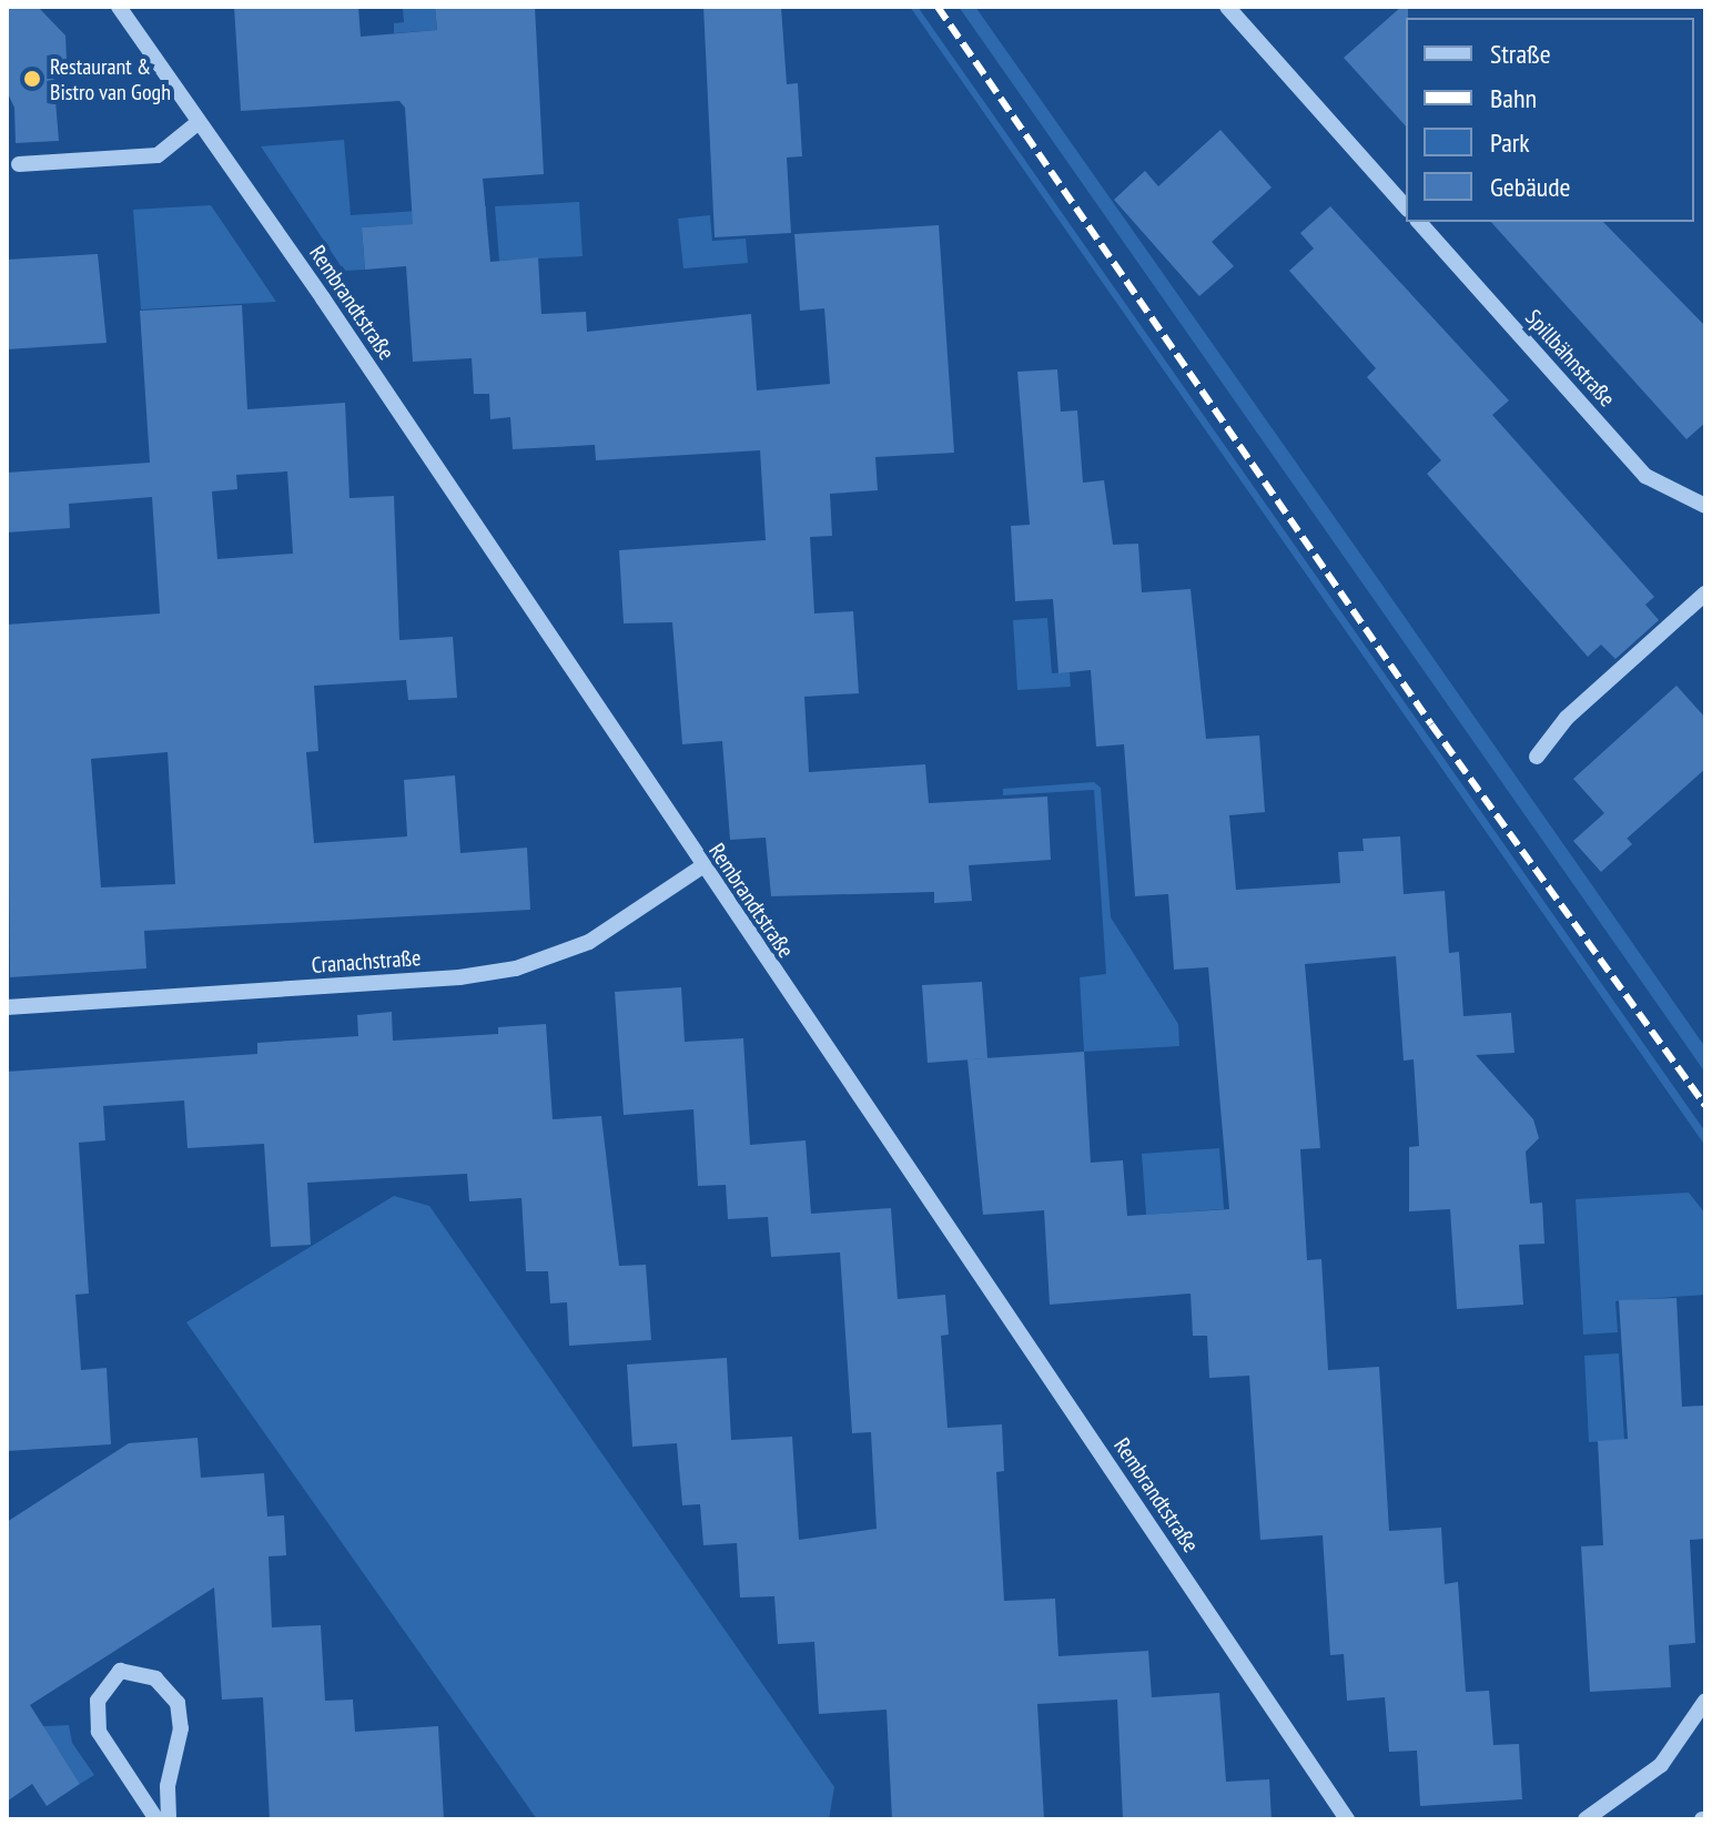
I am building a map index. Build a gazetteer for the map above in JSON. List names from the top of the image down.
{
  "streets": {
    "street": ["Rembrandtstraße", "Spillbähnstraße", "Cranachstraße"]
  },
  "crossings": [
    ["Rembrandtstraße", "Cranachstraße"]
  ],
  "places": ["Restaurant & Bistro van Gogh"],
  "legend": [
    "Straße",
    "Bahn",
    "Park",
    "Gebäude"
  ]
}
